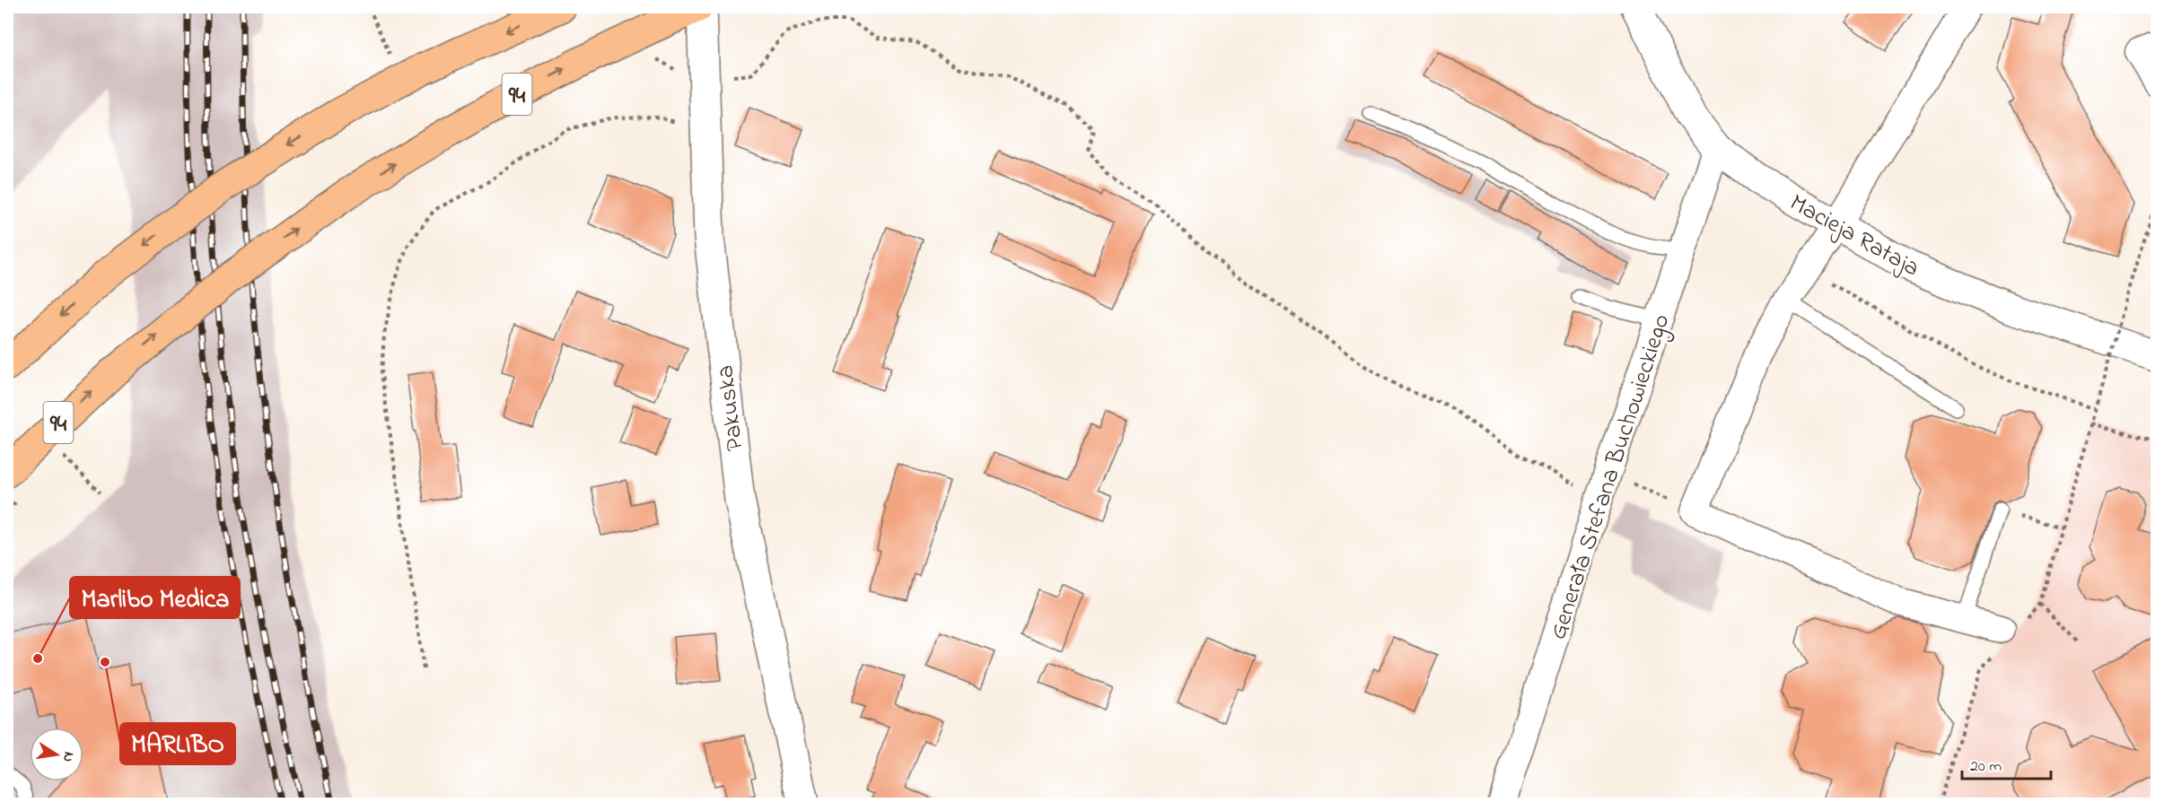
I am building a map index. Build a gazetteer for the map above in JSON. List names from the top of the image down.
{
  "streets": {
    "main road": ["94"],
    "street": ["Macieja Rataja", "Pakuska", "Generała Stefana Buchowieckiego"]
  },
  "crossings": [
    ["94", "Pakuska"],
    ["Macieja Rataja", "Generała Stefana Buchowieckiego"]
  ],
  "places": ["Marlibo Medica", "MARLIBO"],
  "scale_bar": "20 m",
  "north": "right"
}
